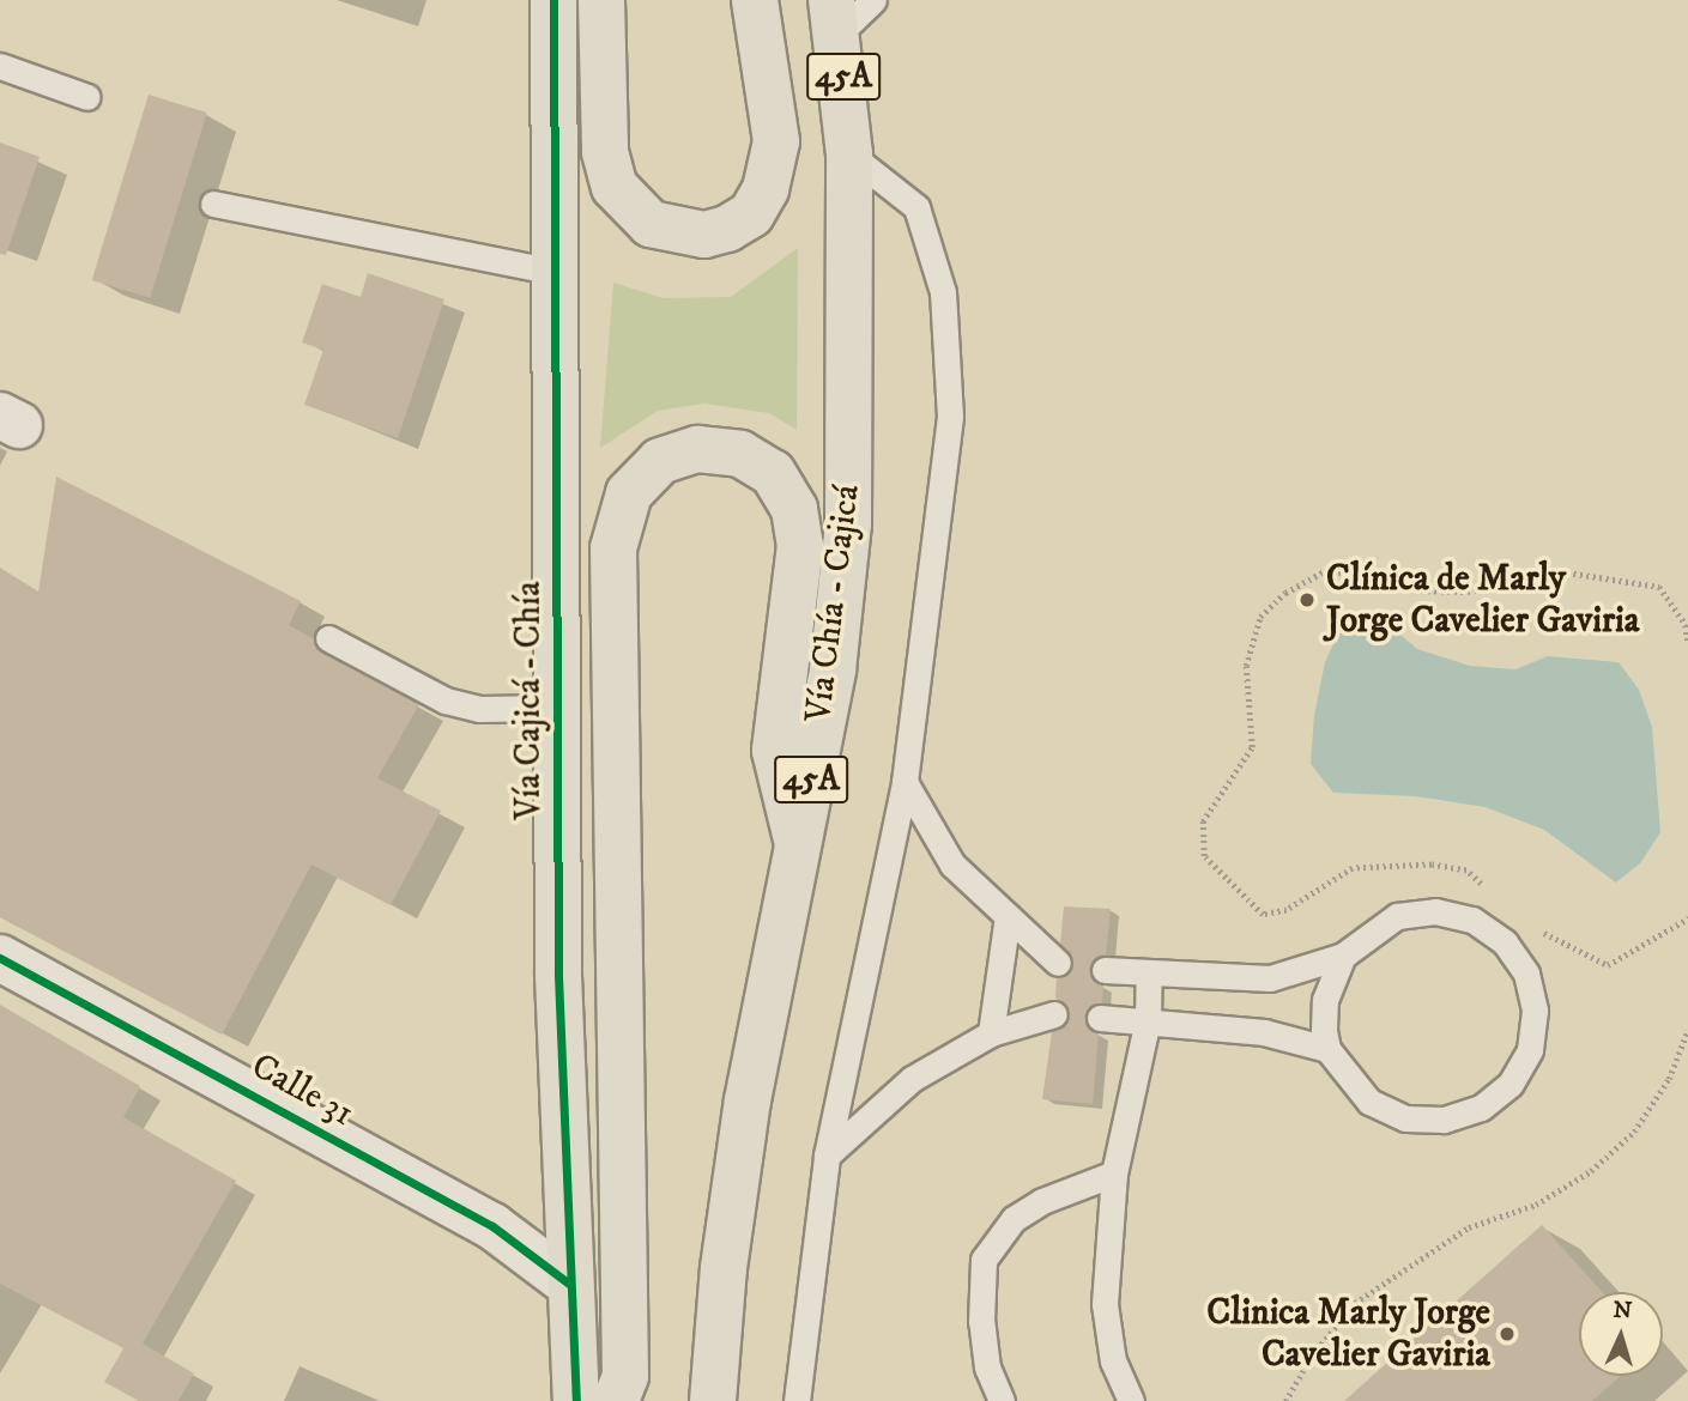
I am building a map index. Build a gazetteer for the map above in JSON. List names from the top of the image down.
{
  "streets": {
    "highway": ["45A", "Vía Chía - Cajicá", "Vía Cajicá - Chía"],
    "street": ["Calle 31"]
  },
  "crossings": [
    ["Vía Cajicá - Chía", "Calle 31"]
  ],
  "places": ["Clínica de Marly Jorge Cavelier Gaviria", "Clinica Marly Jorge Cavelier Gaviria"],
  "north": "top"
}
